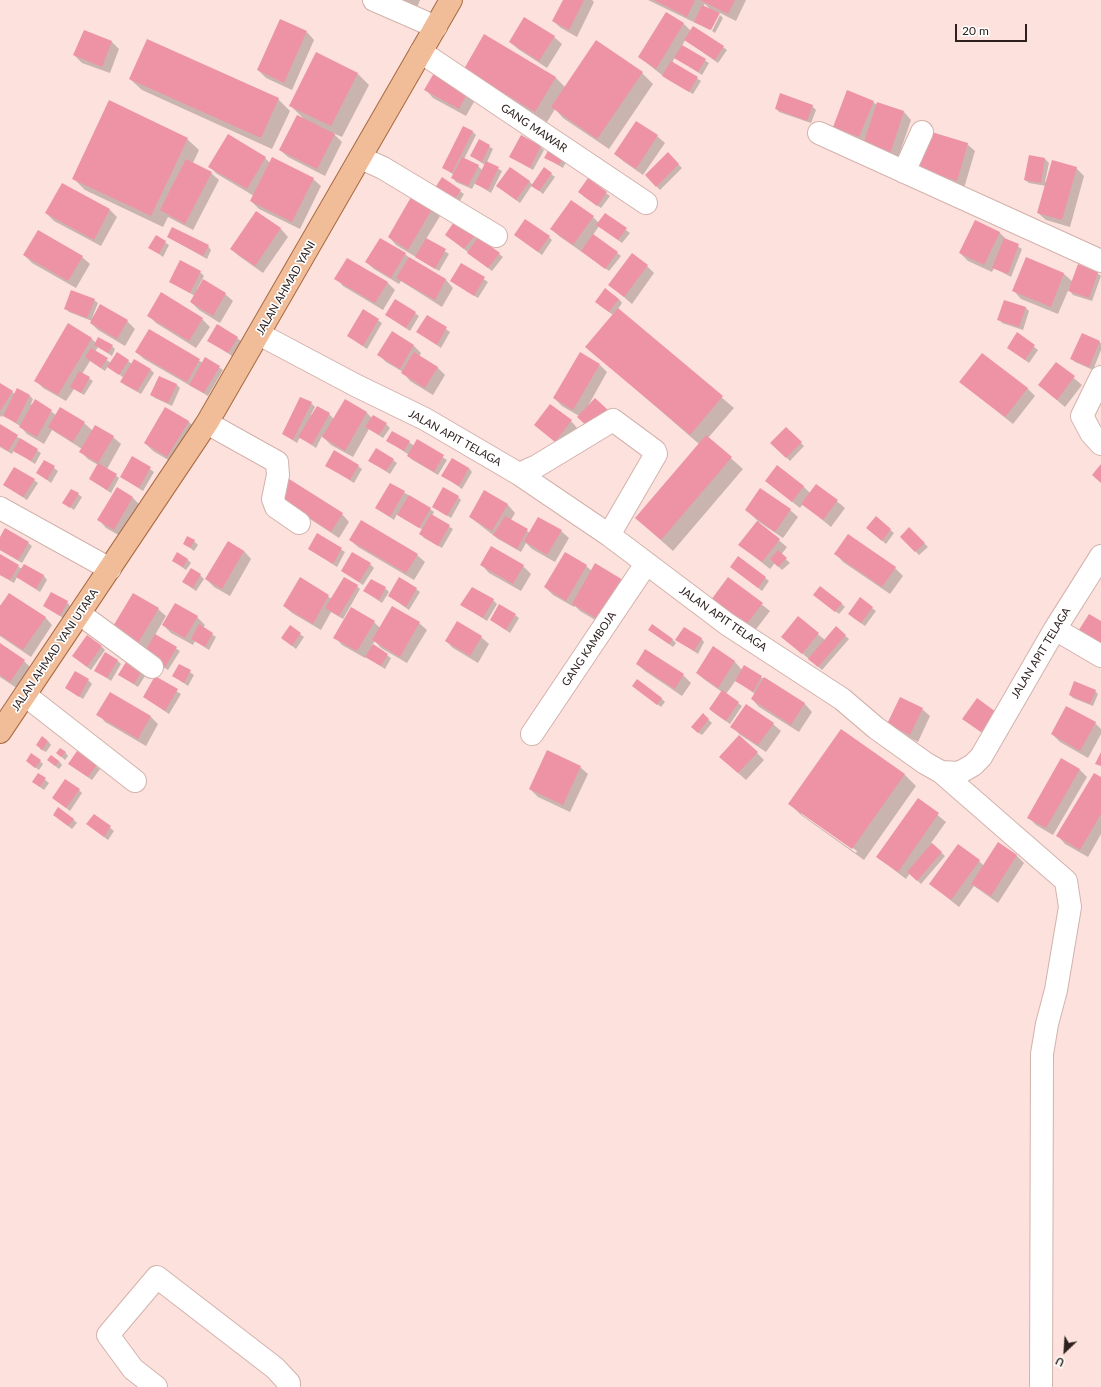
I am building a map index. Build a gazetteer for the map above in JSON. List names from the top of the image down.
{
  "streets": {
    "main road": ["JALAN AHMAD YANI", "JALAN AHMAD YANI UTARA"],
    "street": ["GANG MAWAR", "JALAN APIT TELAGA", "GANG KAMBOJA"]
  },
  "crossings": [
    ["GANG MAWAR", "JALAN AHMAD YANI"],
    ["JALAN AHMAD YANI", "JALAN APIT TELAGA"],
    ["JALAN AHMAD YANI", "JALAN AHMAD YANI UTARA"],
    ["JALAN APIT TELAGA", "GANG KAMBOJA"]
  ],
  "scale_bar": "20 m",
  "north": "bottom left"
}
